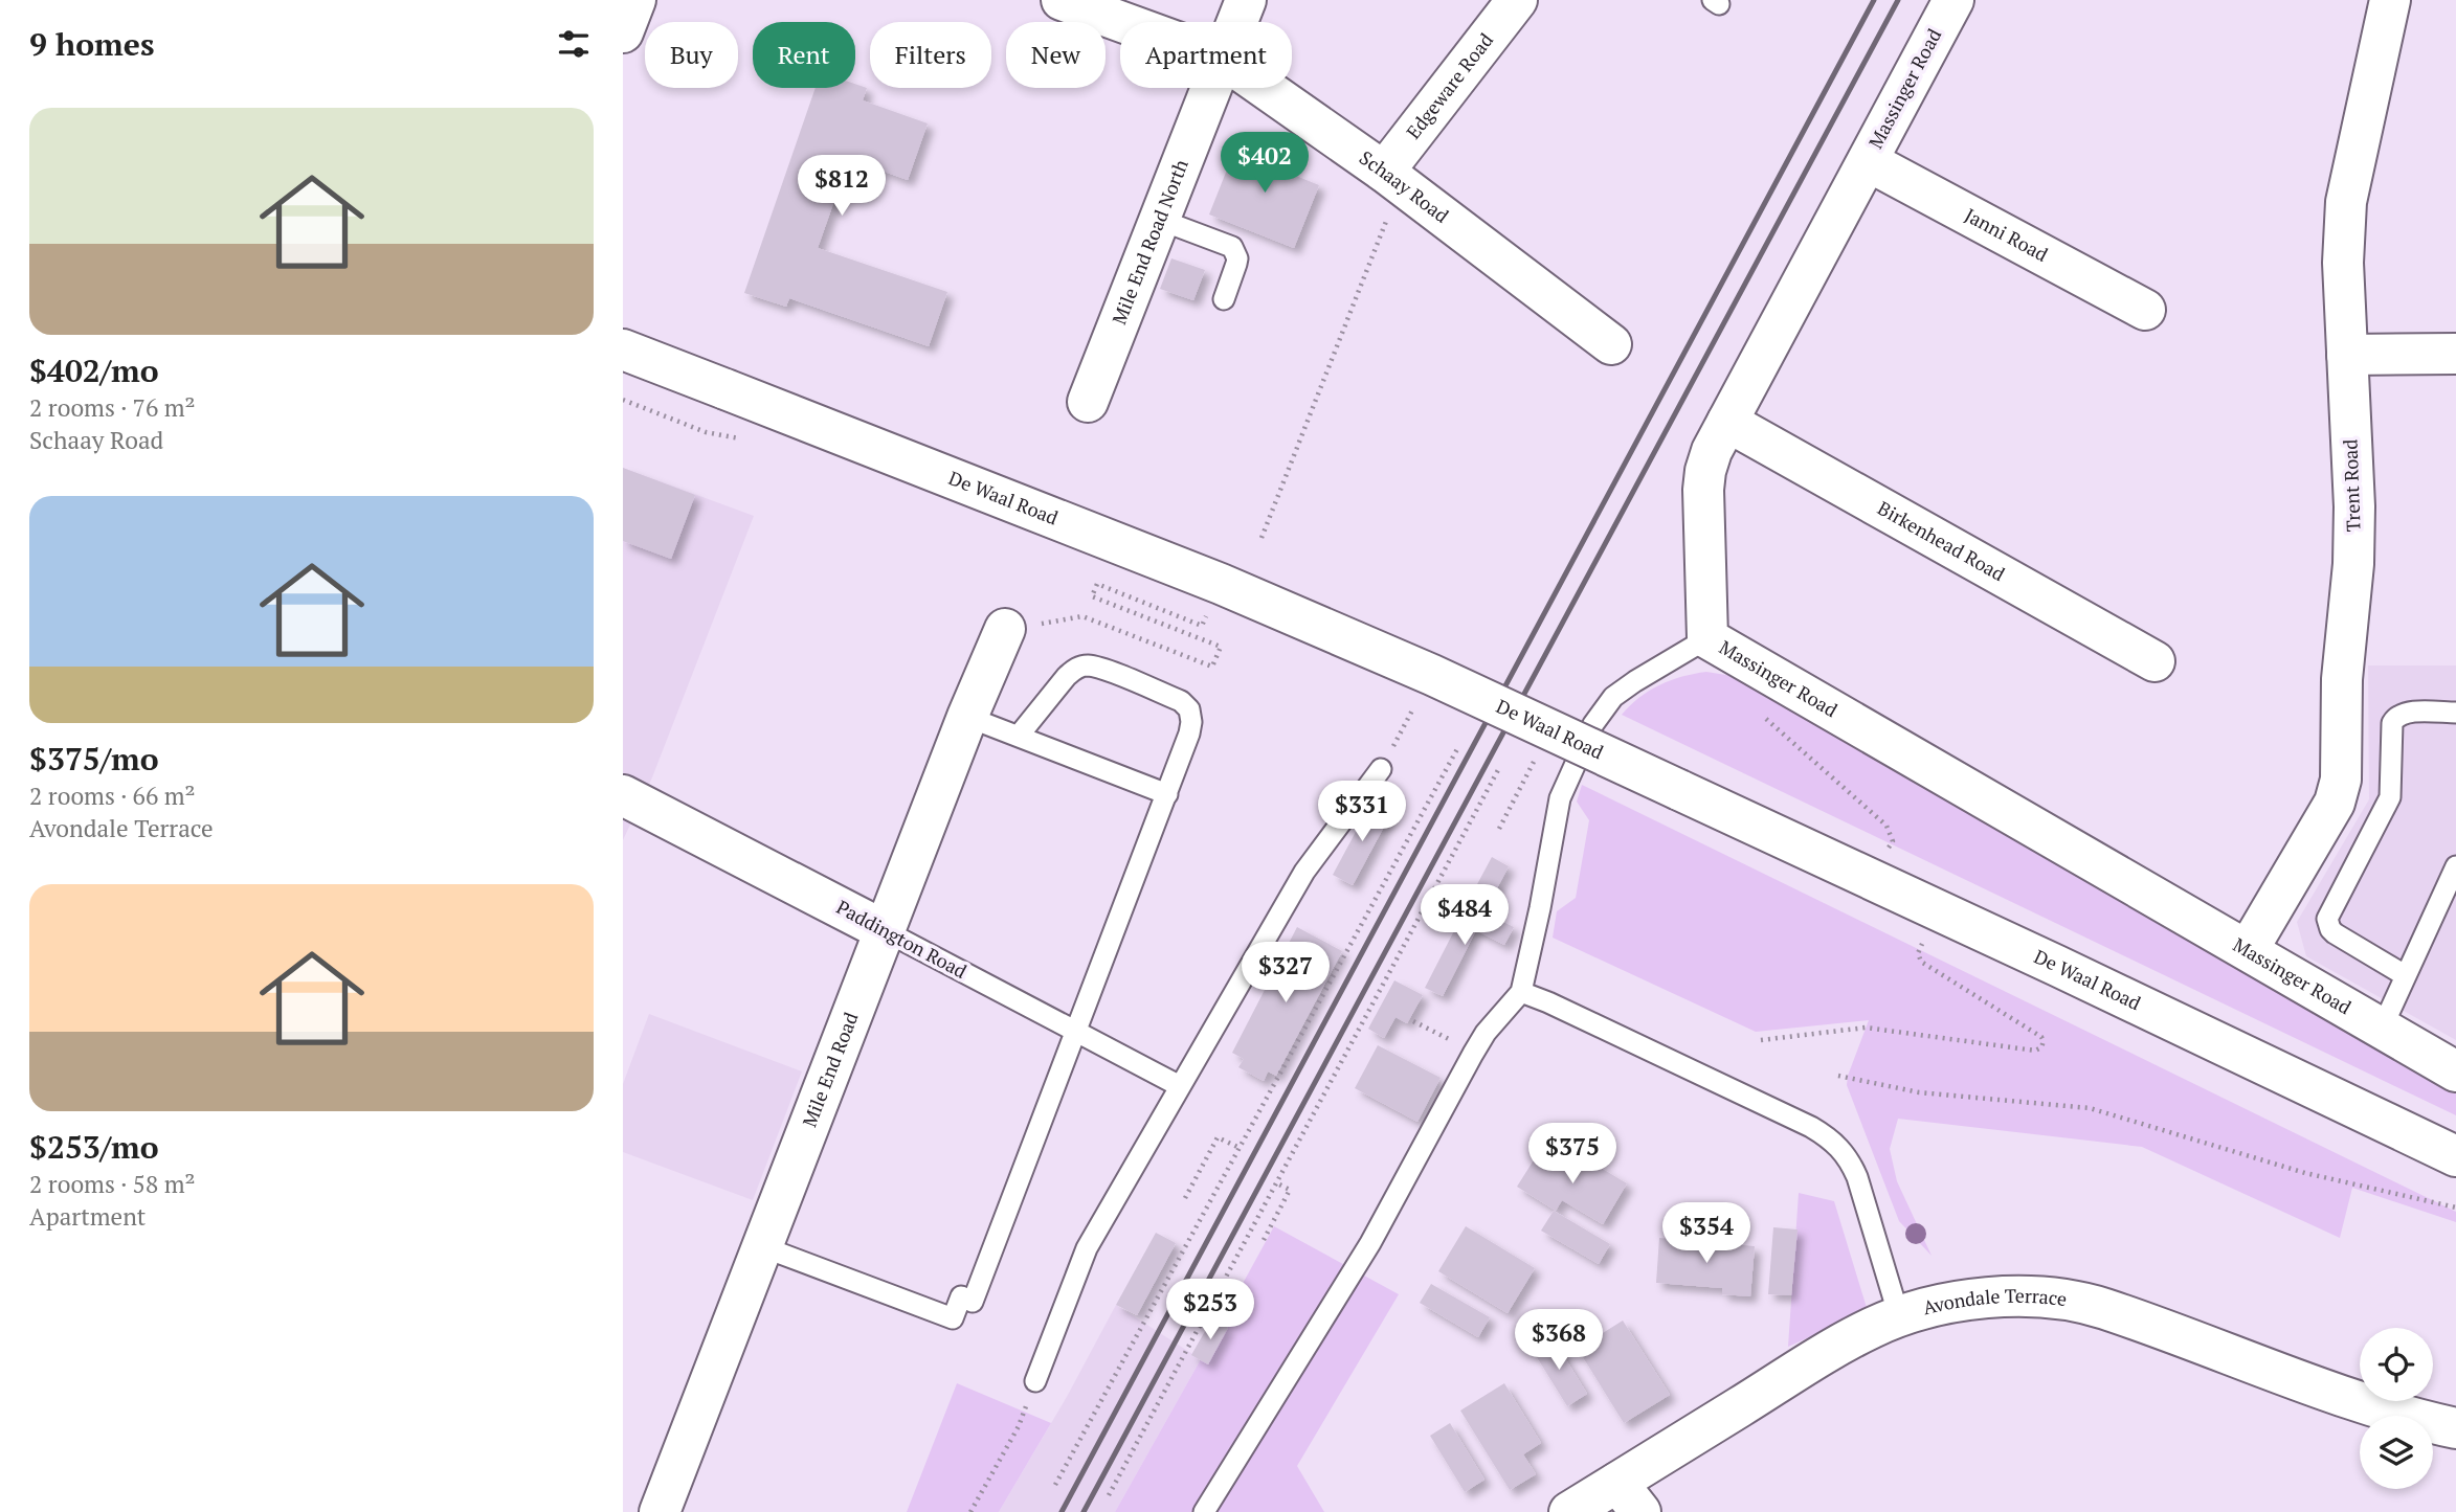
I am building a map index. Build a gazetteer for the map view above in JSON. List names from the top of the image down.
{
  "streets": {
    "street": [
      "Edgeware Road",
      "Massinger Road",
      "Schaay Road",
      "Janni Road",
      "Mile End Road North",
      "Trent Road",
      "De Waal Road",
      "Birkenhead Road",
      "Paddington Road",
      "Mile End Road",
      "Avondale Terrace"
    ]
  },
  "crossings": [
    ["Edgeware Road", "Schaay Road"],
    ["Massinger Road", "Janni Road"],
    ["Massinger Road", "Trent Road"],
    ["Massinger Road", "Birkenhead Road"],
    ["Paddington Road", "Mile End Road"]
  ],
  "page": {
    "heading": "9 homes",
    "chip": [
      "Buy",
      "Rent",
      "Filters",
      "New",
      "Apartment"
    ],
    "list": [
      {
        "name": "$402/mo",
        "note": "2 rooms · 76 m² · Schaay Road"
      },
      {
        "name": "$375/mo",
        "note": "2 rooms · 66 m² · Avondale Terrace"
      },
      {
        "name": "$253/mo",
        "note": "2 rooms · 58 m² · Apartment"
      }
    ],
    "price": [
      "$402",
      "$812",
      "$331",
      "$484",
      "$327",
      "$375",
      "$354",
      "$253",
      "$368"
    ]
  }
}
